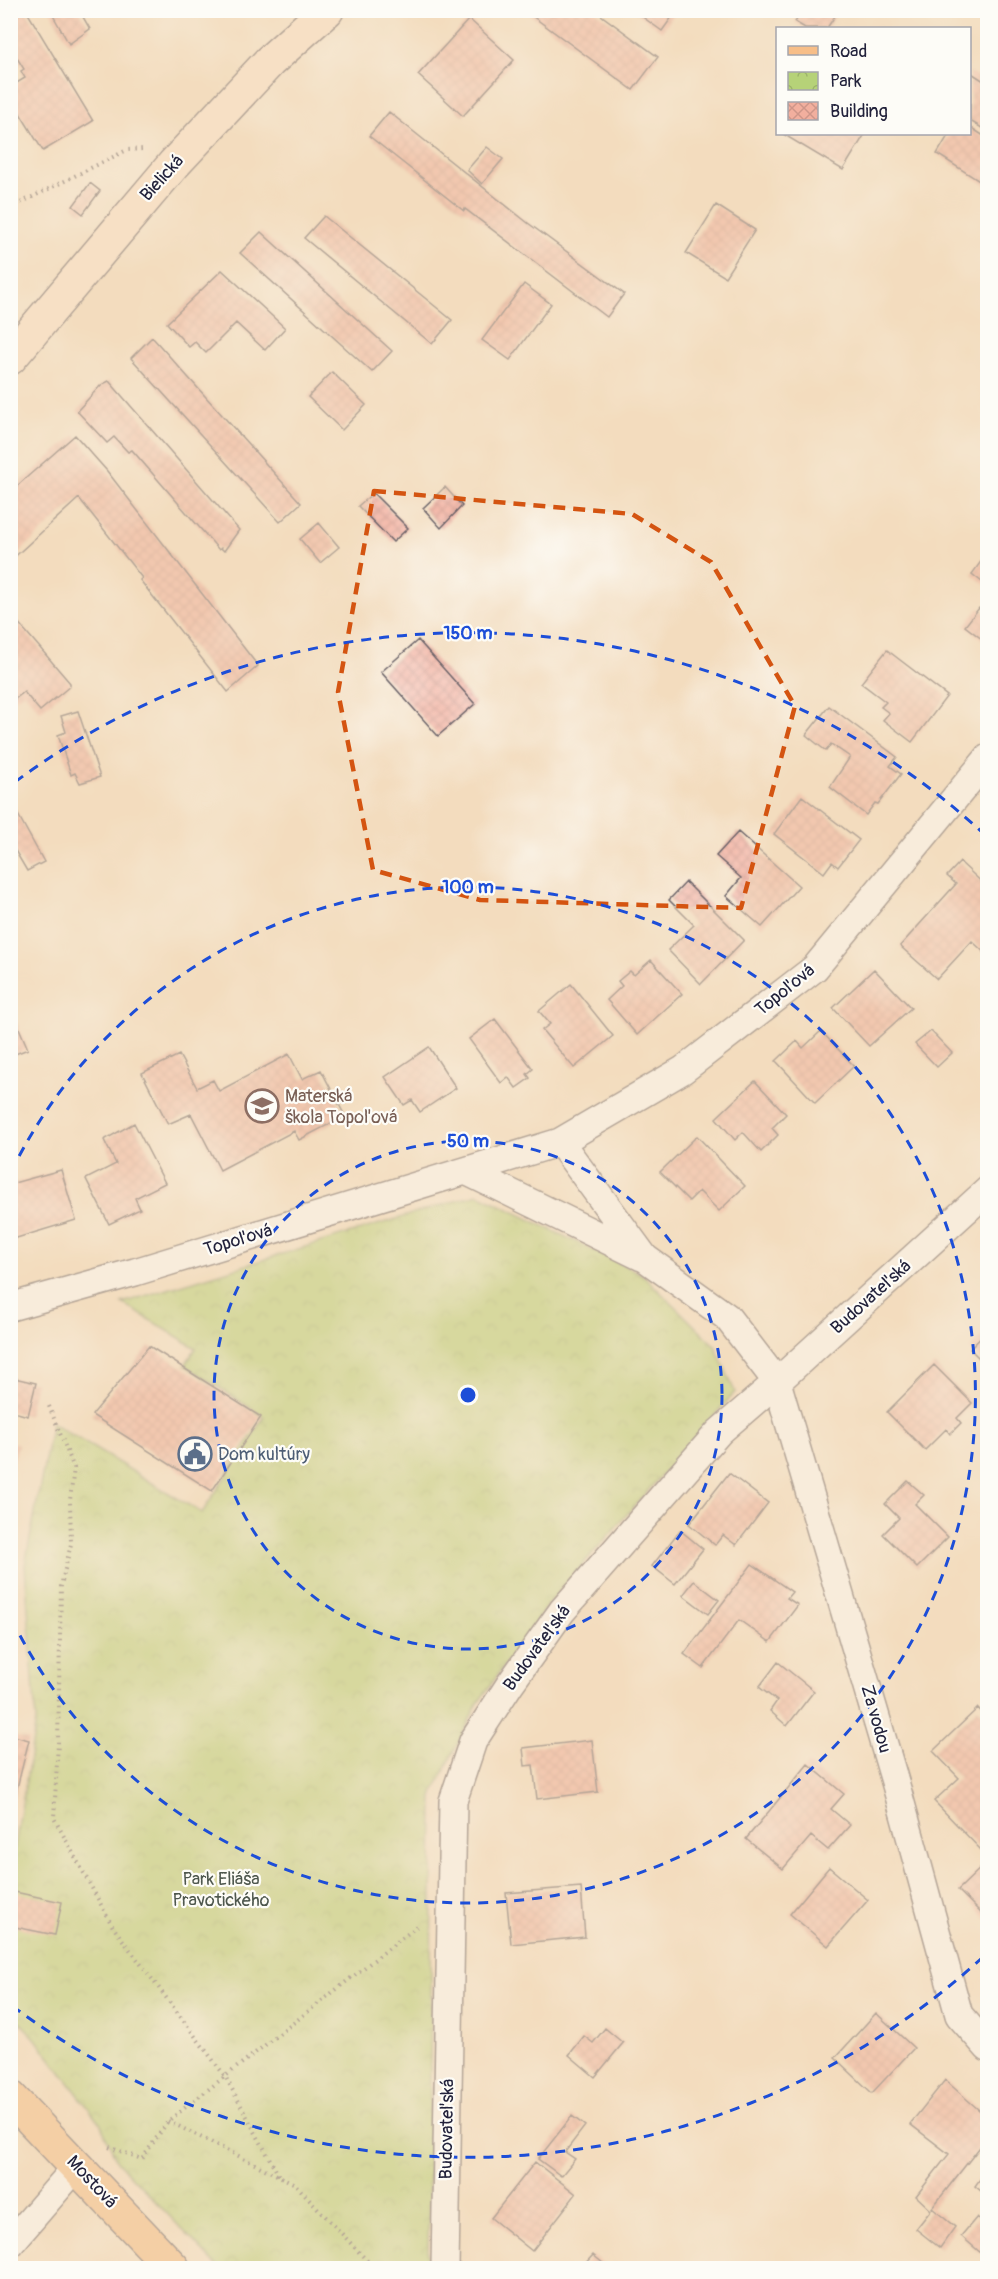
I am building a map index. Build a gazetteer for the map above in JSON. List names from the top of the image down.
{
  "streets": {
    "main road": ["Bielická", "Mostová"],
    "street": ["Topoľová", "Budovateľská", "Za vodou"]
  },
  "crossings": [
    ["Budovateľská", "Za vodou"]
  ],
  "parks": ["Park Eliáša Pravotického"],
  "places": {
    "school or university": ["Materská škola Topoľová"],
    "public building": ["Dom kultúry"]
  },
  "legend": ["Road", "Park", "Building"],
  "rings": ["150 m", "100 m", "50 m"]
}
